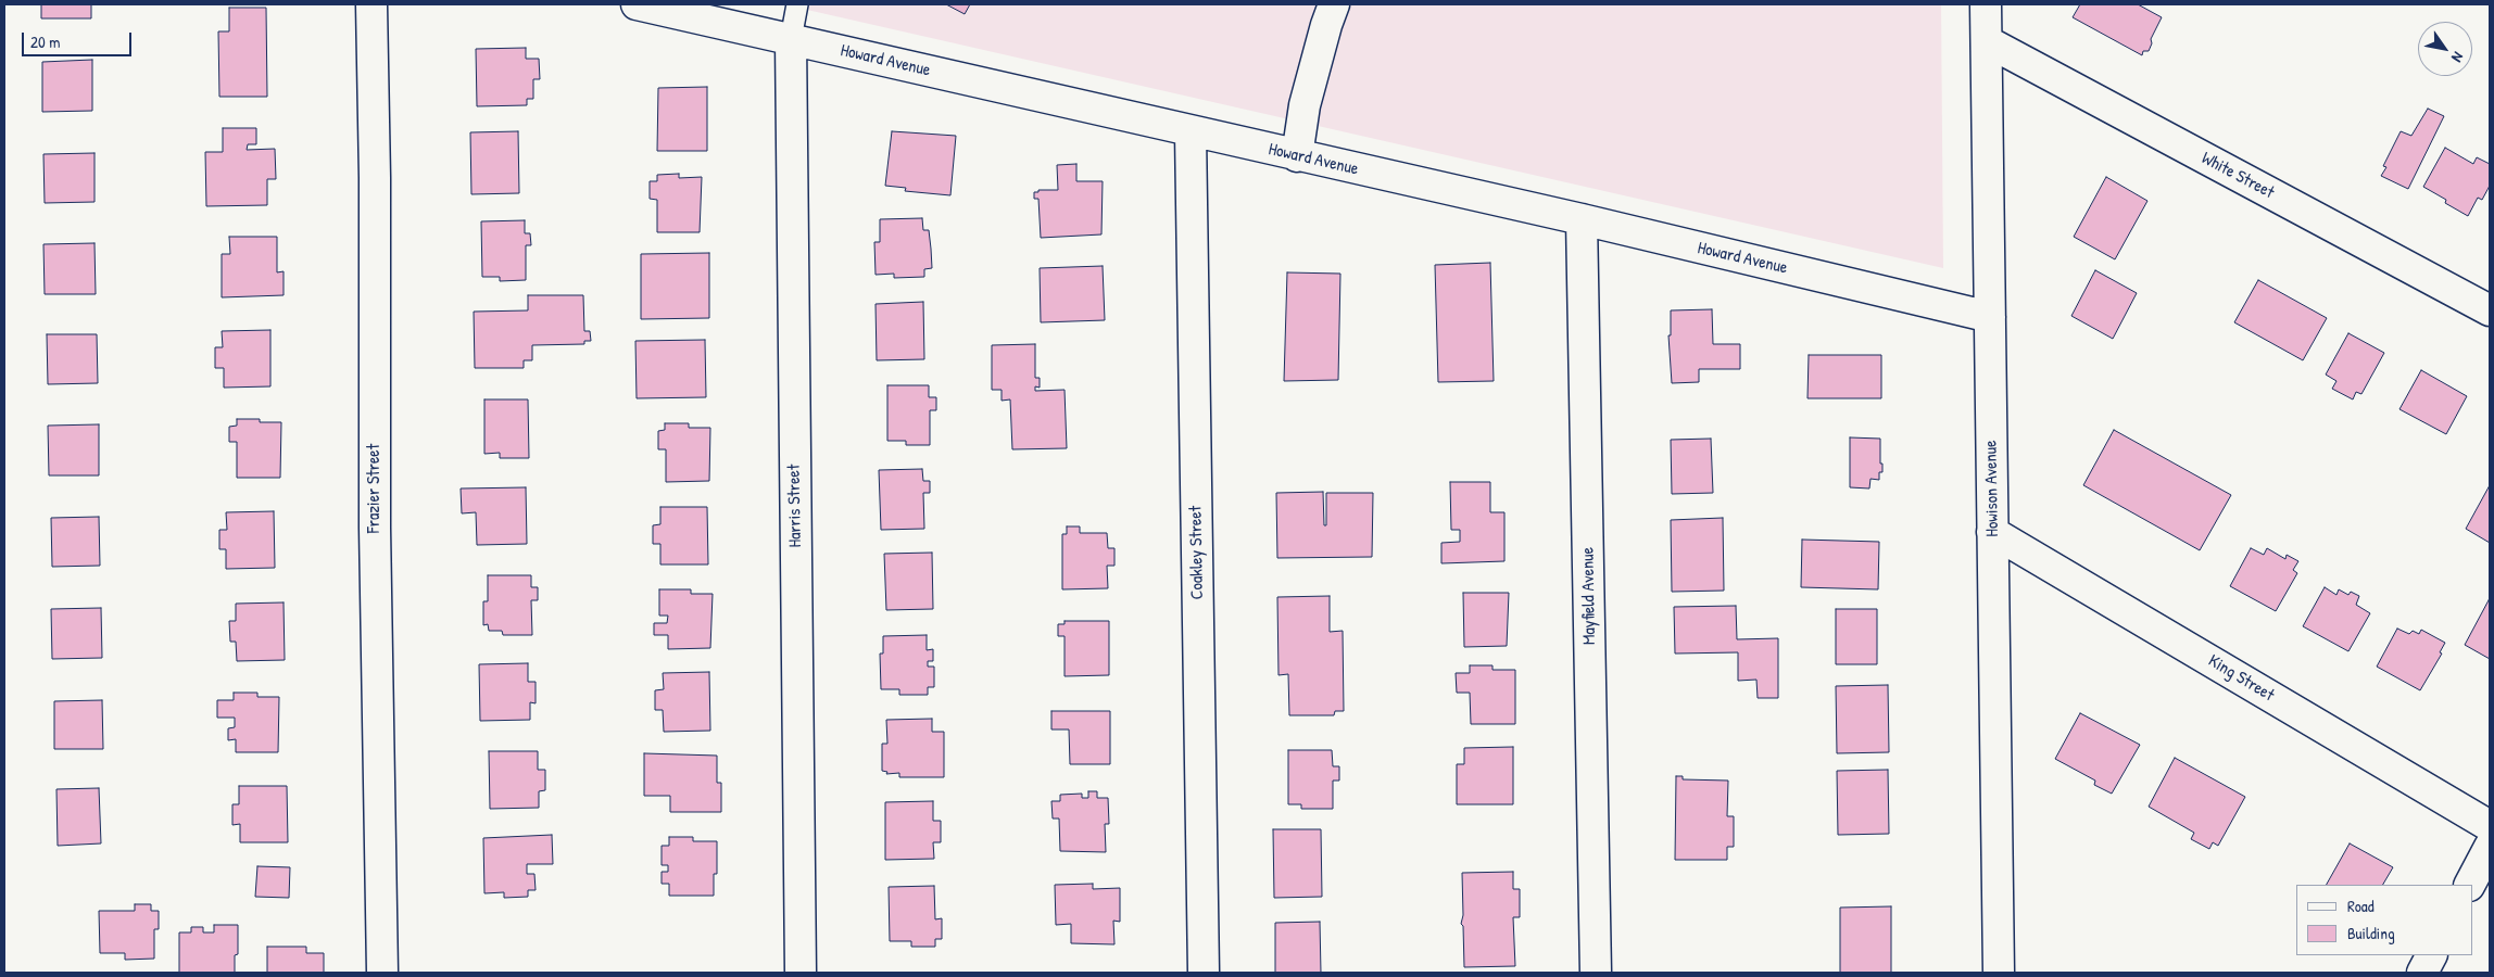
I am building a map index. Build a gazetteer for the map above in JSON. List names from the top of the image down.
{
  "streets": {
    "street": [
      "Howard Avenue",
      "White Street",
      "Frazier Street",
      "Howison Avenue",
      "Harris Street",
      "Coakley Street",
      "Mayfield Avenue",
      "King Street"
    ]
  },
  "crossings": [
    ["Howard Avenue", "Howison Avenue"],
    ["Howard Avenue", "Harris Street"],
    ["Howard Avenue", "Coakley Street"],
    ["Howard Avenue", "Mayfield Avenue"],
    ["White Street", "Howison Avenue"],
    ["Howison Avenue", "King Street"]
  ],
  "legend": ["Road", "Building"],
  "scale_bar": "20 m",
  "north": "bottom right"
}
